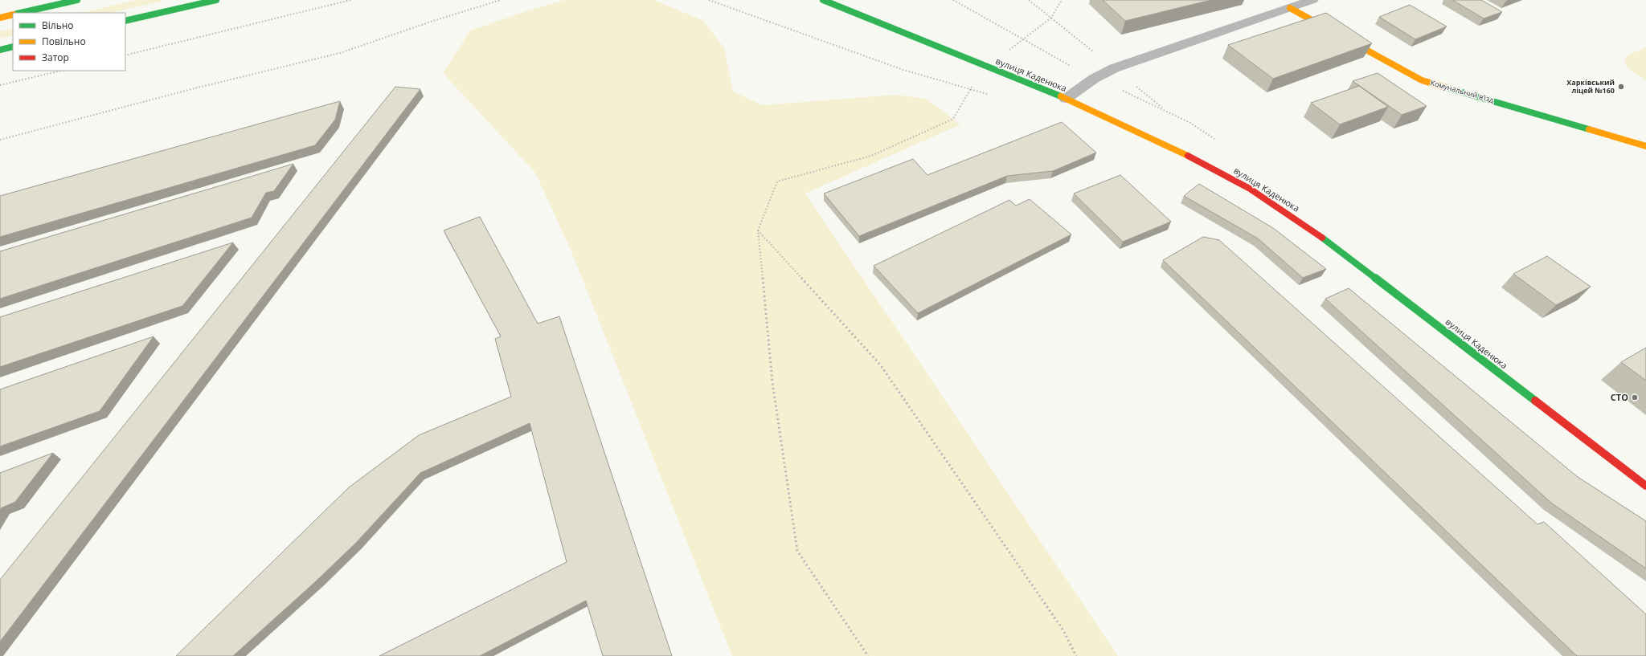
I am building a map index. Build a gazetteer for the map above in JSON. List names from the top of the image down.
{
  "streets": {
    "street": ["вулиця Каденюка", "Комунальний в’їзд"]
  },
  "places": ["Харківський ліцей №160", "СТО"],
  "legend": ["Вільно", "Повільно", "Затор"]
}
